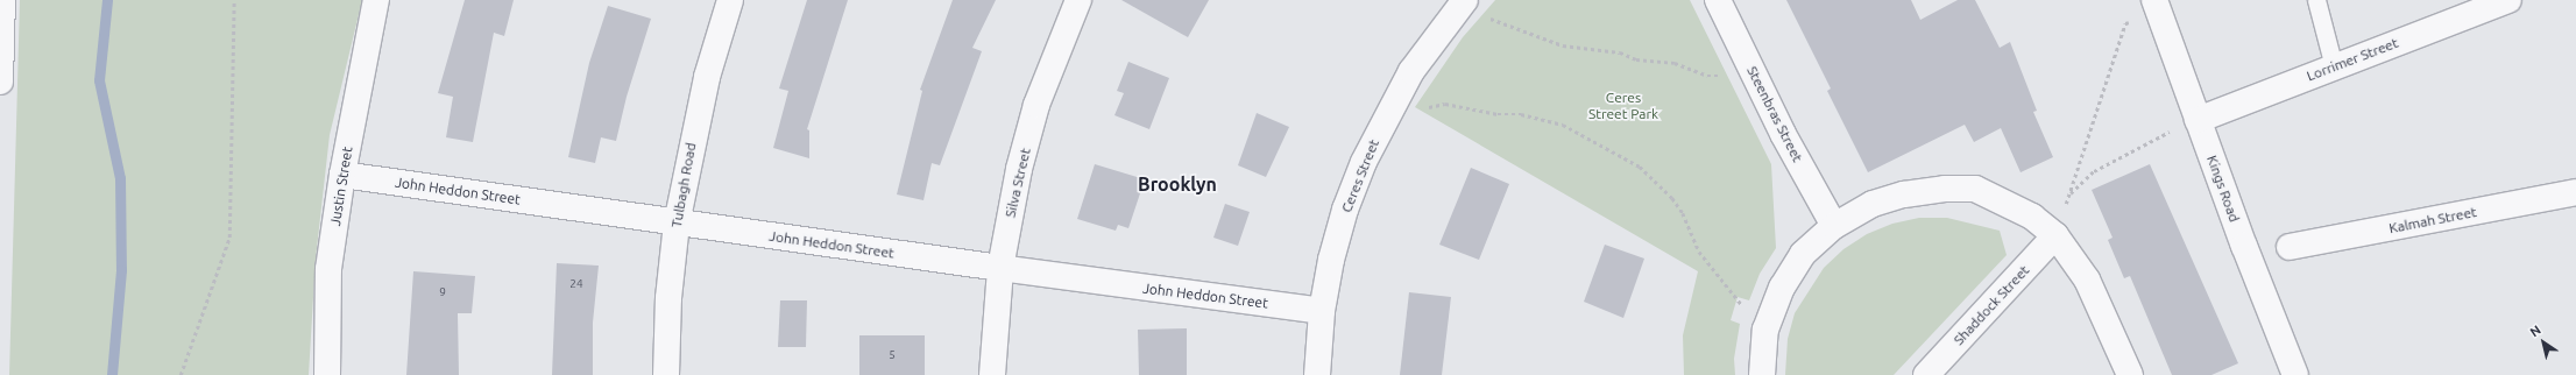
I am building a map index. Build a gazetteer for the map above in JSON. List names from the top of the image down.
{
  "streets": {
    "street": [
      "Lorrimer Street",
      "Steenbras Street",
      "Ceres Street",
      "Silva Street",
      "Tulbagh Road",
      "Justin Street",
      "Kings Road",
      "John Heddon Street",
      "Kalmah Street",
      "Shaddock Street"
    ]
  },
  "crossings": [
    ["Lorrimer Street", "Kings Road"],
    ["Ceres Street", "John Heddon Street"],
    ["Silva Street", "John Heddon Street"],
    ["Tulbagh Road", "John Heddon Street"],
    ["Justin Street", "John Heddon Street"]
  ],
  "districts": ["Brooklyn"],
  "parks": ["Ceres Street Park"],
  "house_numbers": ["24", "9", "5"],
  "north": "top left"
}
